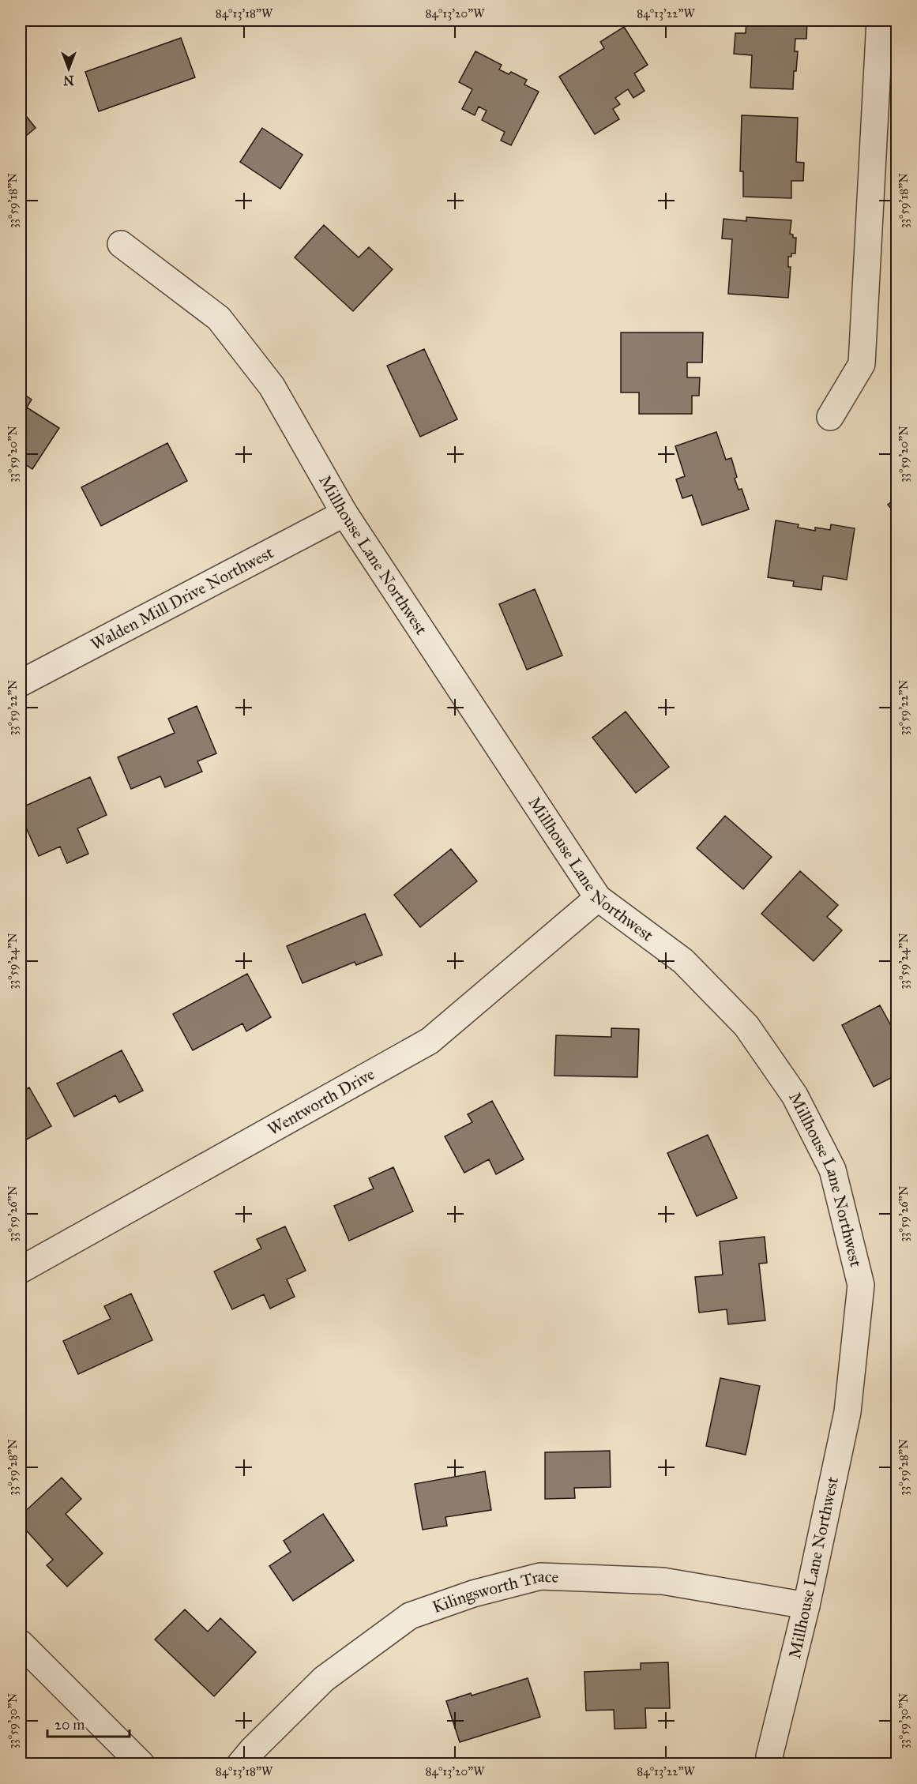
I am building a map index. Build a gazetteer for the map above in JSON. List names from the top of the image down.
{
  "streets": {
    "street": [
      "Millhouse Lane Northwest",
      "Walden Mill Drive Northwest",
      "Wentworth Drive",
      "Kilingsworth Trace"
    ]
  },
  "crossings": [
    ["Millhouse Lane Northwest", "Walden Mill Drive Northwest"],
    ["Millhouse Lane Northwest", "Wentworth Drive"],
    ["Millhouse Lane Northwest", "Kilingsworth Trace"]
  ],
  "scale_bar": "20 m",
  "north": "bottom",
  "coordinates": [
    "84°13'18\"W",
    "84°13'20\"W",
    "84°13'22\"W",
    "33°59'18\"N",
    "33°59'20\"N",
    "33°59'22\"N",
    "33°59'24\"N",
    "33°59'26\"N",
    "33°59'28\"N",
    "33°59'30\"N"
  ]
}
